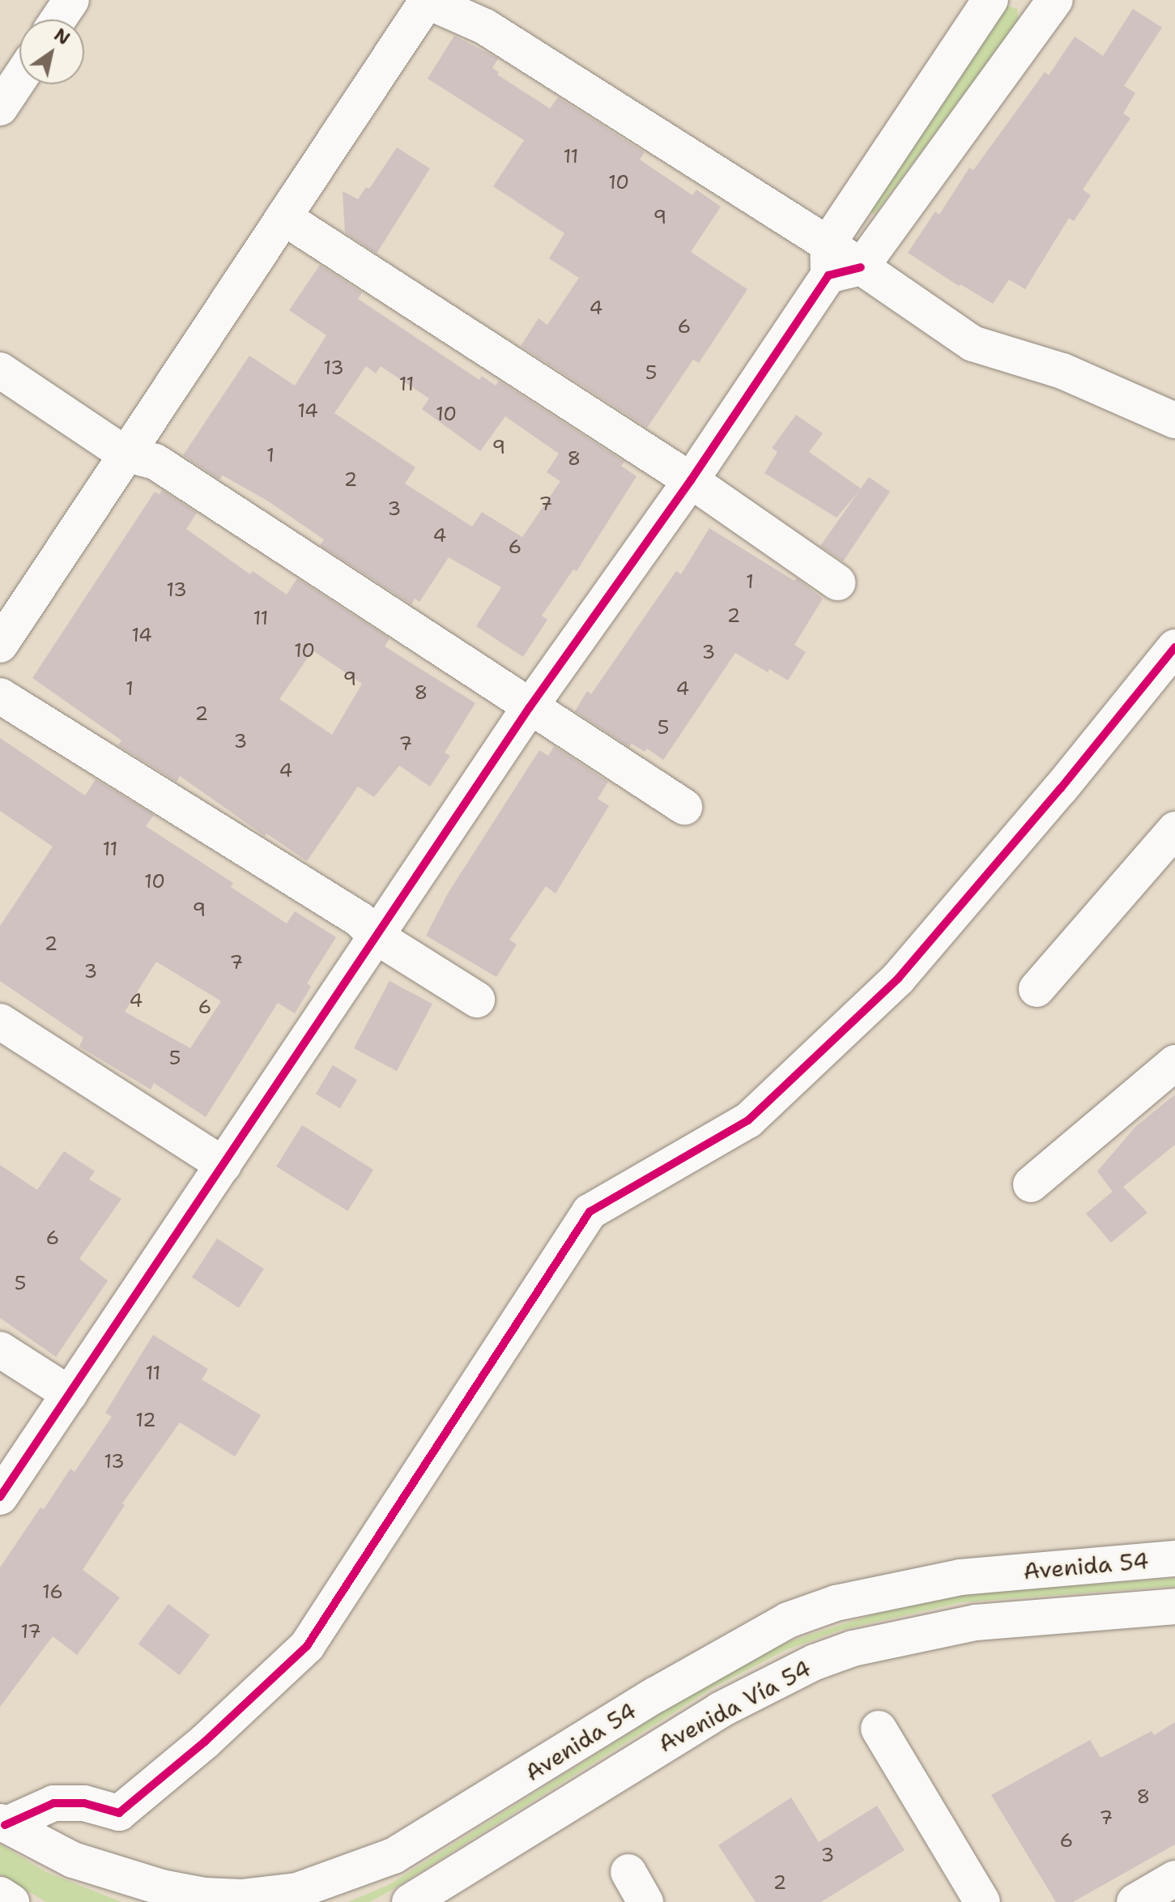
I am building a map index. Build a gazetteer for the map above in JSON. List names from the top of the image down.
{
  "streets": {
    "street": ["Avenida 54", "Avenida Vía 54"]
  },
  "house_numbers": [
    "11",
    "10",
    "9",
    "4",
    "6",
    "13",
    "5",
    "11",
    "14",
    "10",
    "9",
    "1",
    "8",
    "2",
    "7",
    "3",
    "4",
    "6",
    "1",
    "13",
    "2",
    "11",
    "14",
    "10",
    "3",
    "9",
    "1",
    "4",
    "8",
    "2",
    "5",
    "3",
    "7",
    "4",
    "11",
    "10",
    "9",
    "2",
    "7",
    "3",
    "4",
    "6",
    "5",
    "6",
    "5",
    "11",
    "12",
    "13",
    "16",
    "17",
    "8",
    "7",
    "6",
    "3",
    "2"
  ],
  "north": "top right"
}
